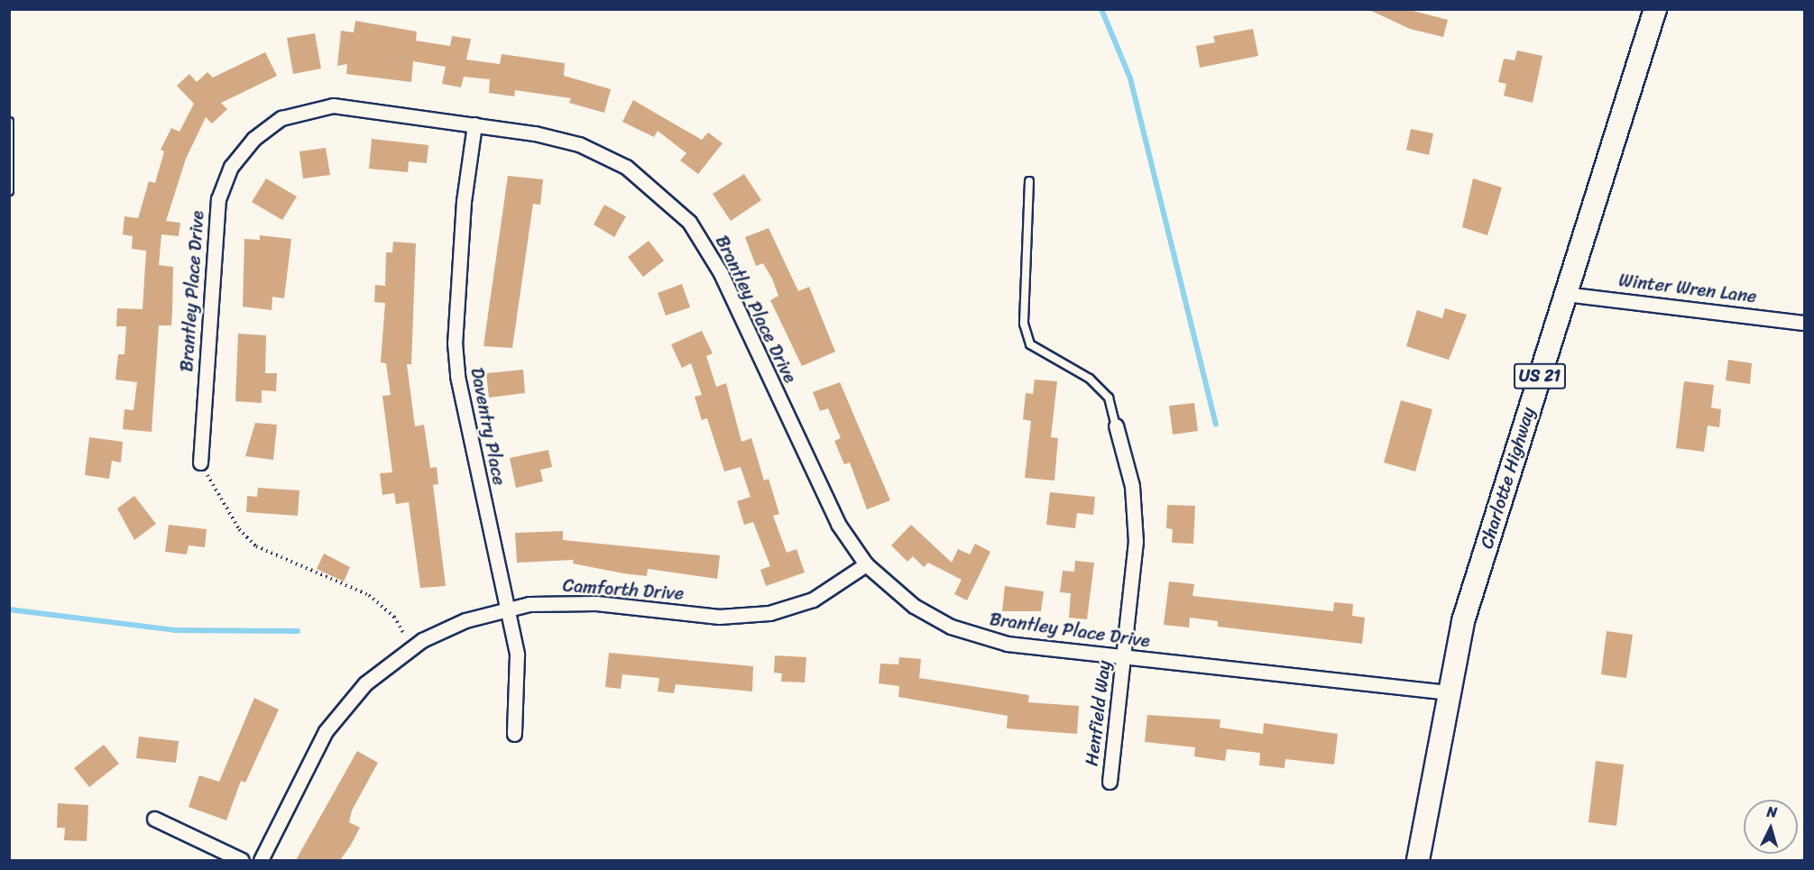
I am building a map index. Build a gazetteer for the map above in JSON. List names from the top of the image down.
{
  "streets": {
    "main road": ["US 21", "Charlotte Highway"],
    "street": [
      "Winter Wren Lane",
      "Brantley Place Drive",
      "Daventry Place",
      "Camforth Drive",
      "Henfield Way"
    ]
  },
  "crossings": [
    ["Winter Wren Lane", "Charlotte Highway"],
    ["Brantley Place Drive", "Daventry Place"],
    ["Brantley Place Drive", "Charlotte Highway"],
    ["Brantley Place Drive", "Camforth Drive"],
    ["Brantley Place Drive", "Henfield Way"],
    ["Daventry Place", "Camforth Drive"]
  ],
  "north": "top"
}
